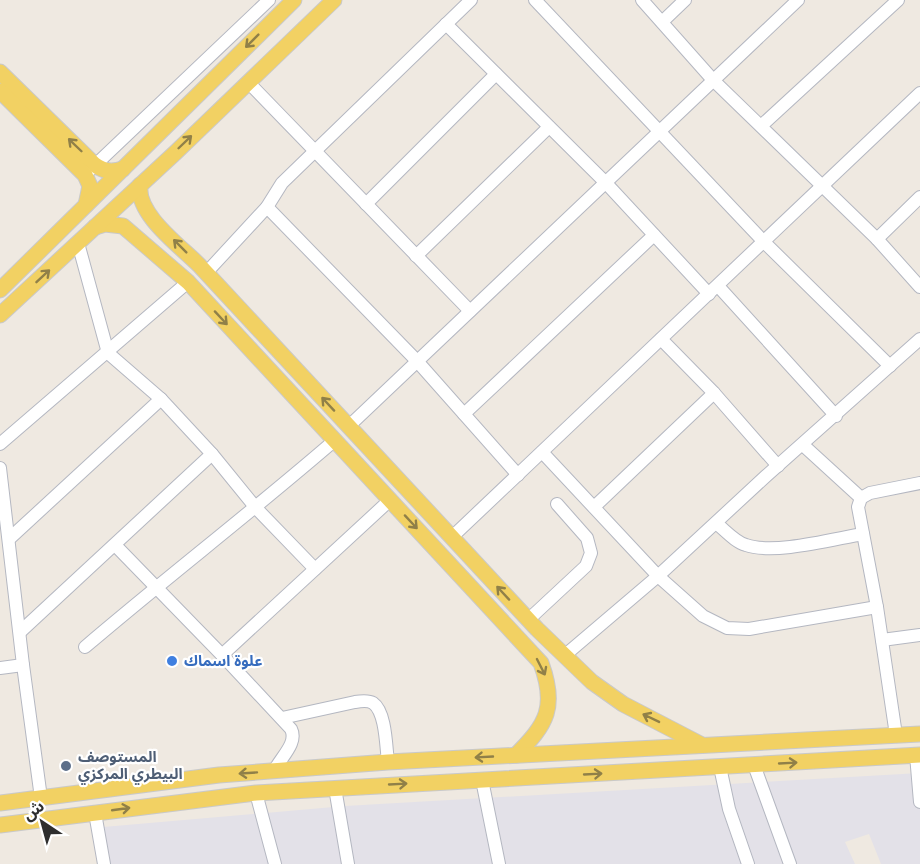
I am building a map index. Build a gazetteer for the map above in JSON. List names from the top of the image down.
{
  "places": ["علوة اسماك", "المستوصف البيطري المركزي"],
  "north": "top left"
}
